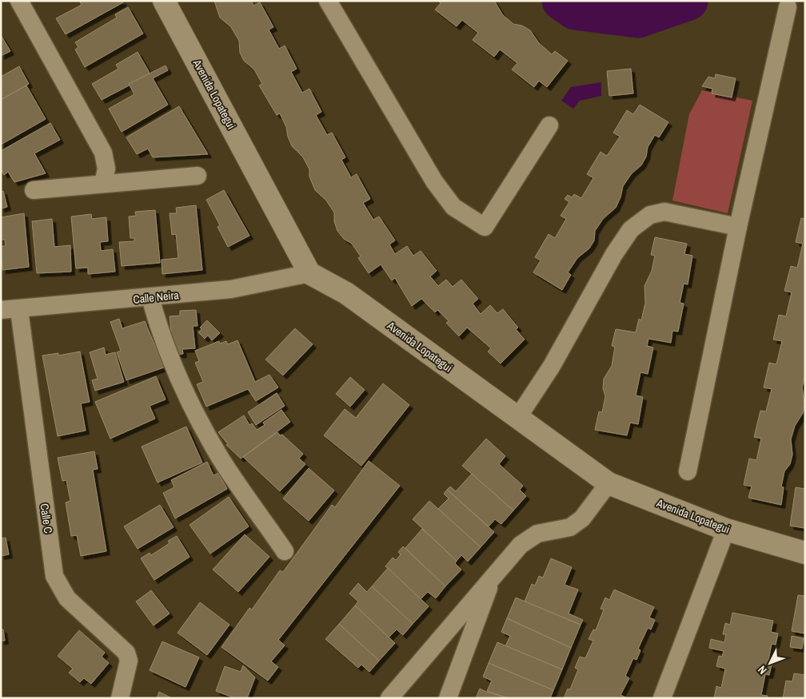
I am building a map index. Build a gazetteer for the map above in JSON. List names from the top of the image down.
{
  "streets": {
    "street": ["Avenida Lopategui", "Calle Neira", "Calle C"]
  },
  "crossings": [
    ["Avenida Lopategui", "Calle Neira"],
    ["Calle Neira", "Calle C"]
  ],
  "north": "bottom left"
}
